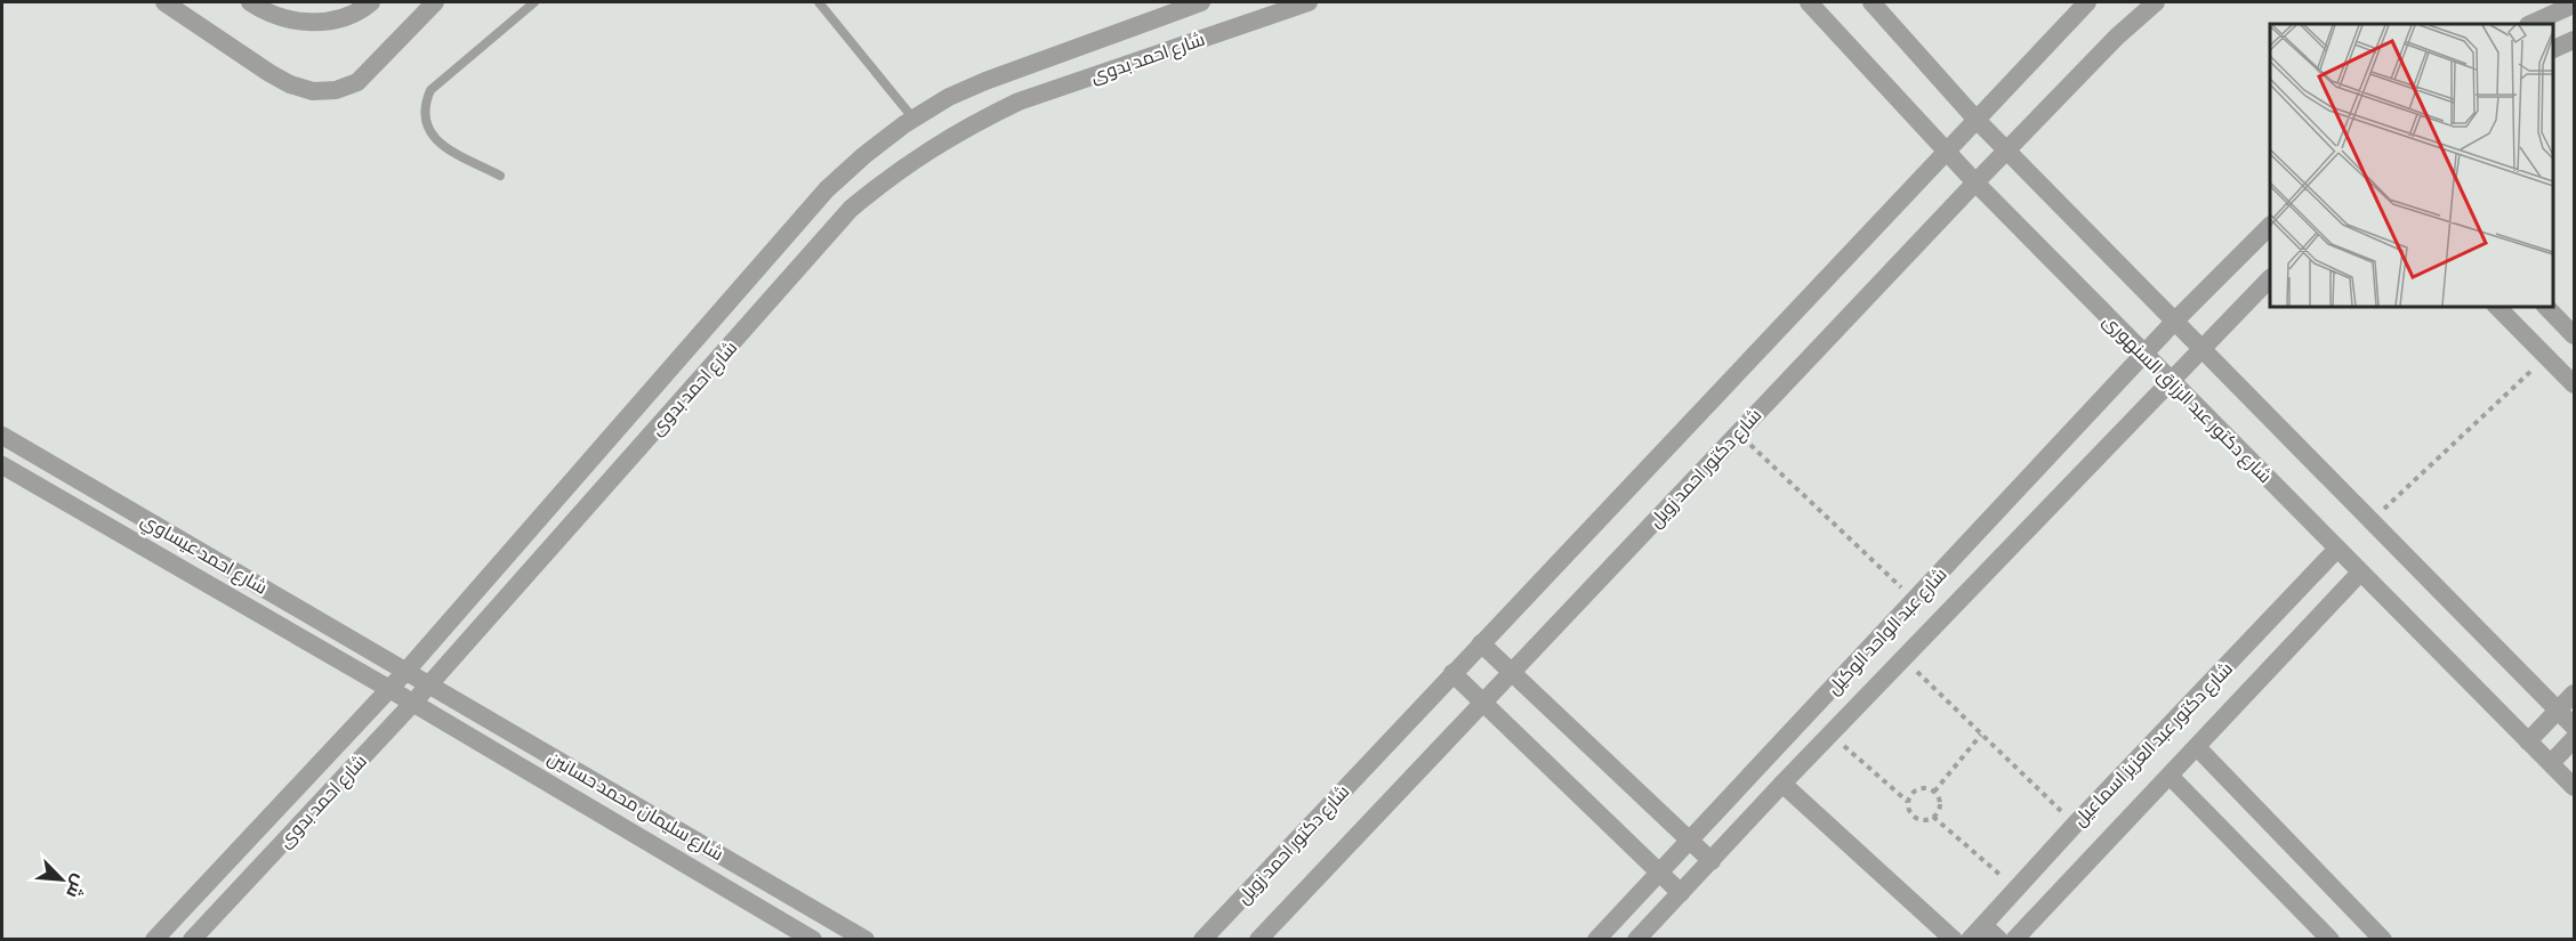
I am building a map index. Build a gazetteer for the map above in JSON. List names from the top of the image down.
{
  "streets": {
    "street": [
      "شارع احمد بدوى",
      "شارع دكتور عبد الرزاق السنهورى",
      "شارع دكتور احمد زويل",
      "شارع احمد عيساوي",
      "شارع عبد الواحد الوكيل",
      "شارع دكتور عبد العزيز اسماعيل",
      "شارع سليمان محمد حسانين"
    ]
  },
  "crossings": [
    ["شارع احمد بدوى", "شارع احمد عيساوي"],
    ["شارع احمد بدوى", "شارع سليمان محمد حسانين"],
    ["شارع دكتور عبد الرزاق السنهورى", "شارع دكتور احمد زويل"],
    ["شارع دكتور عبد الرزاق السنهورى", "شارع عبد الواحد الوكيل"],
    ["شارع دكتور عبد الرزاق السنهورى", "شارع دكتور عبد العزيز اسماعيل"],
    ["شارع احمد عيساوي", "شارع سليمان محمد حسانين"]
  ],
  "north": "bottom right"
}
